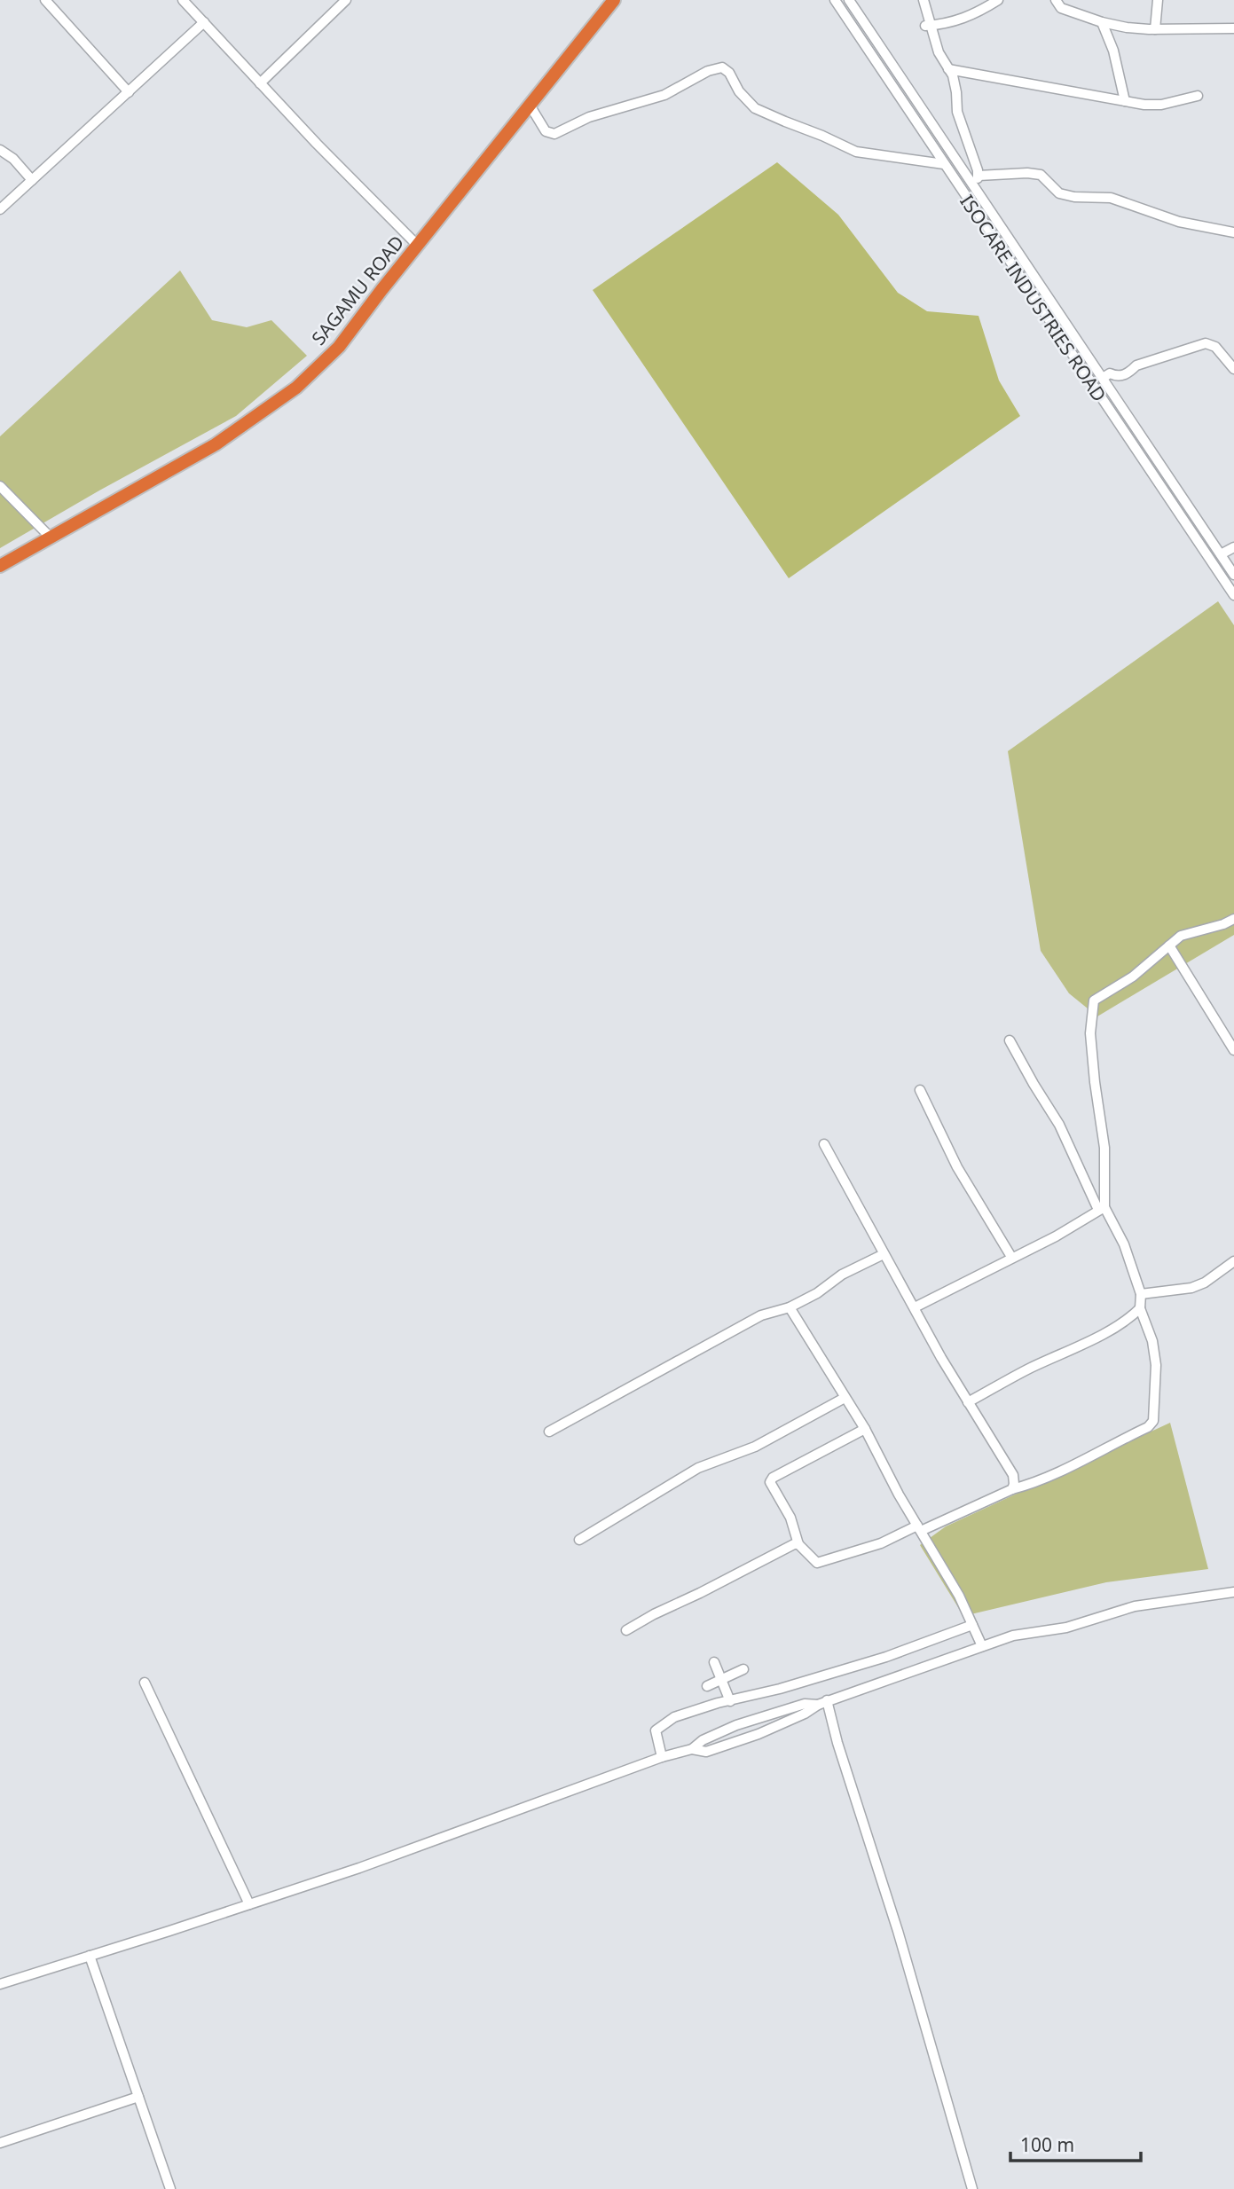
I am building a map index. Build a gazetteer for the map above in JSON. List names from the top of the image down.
{
  "streets": {
    "highway": ["SAGAMU ROAD"],
    "street": ["ISOCARE INDUSTRIES ROAD"]
  },
  "scale_bar": "100 m"
}
